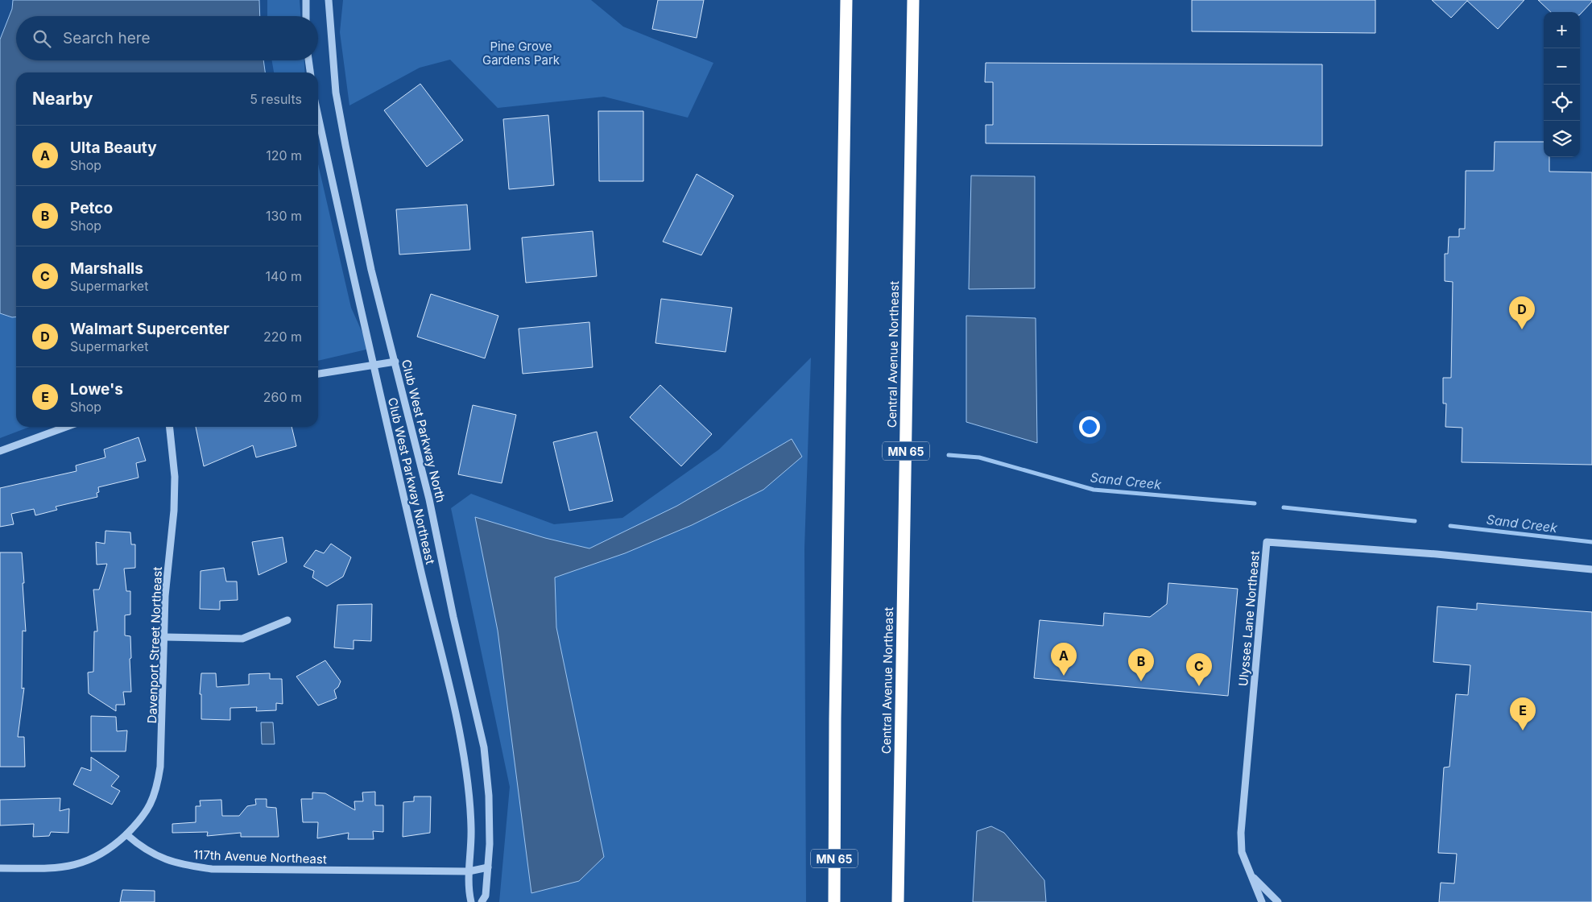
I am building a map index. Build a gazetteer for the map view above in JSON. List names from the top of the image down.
{
  "streets": {
    "highway": ["Central Avenue Northeast", "MN 65"],
    "street": [
      "Club West Parkway North",
      "Club West Parkway Northeast",
      "Ulysses Lane Northeast",
      "Davenport Street Northeast",
      "117th Avenue Northeast"
    ]
  },
  "crossings": [
    ["Club West Parkway North", "117th Avenue Northeast"],
    ["Club West Parkway Northeast", "117th Avenue Northeast"],
    ["Davenport Street Northeast", "117th Avenue Northeast"]
  ],
  "water": ["Sand Creek"],
  "parks": ["Pine Grove Gardens Park"],
  "page": {
    "map_buttons": ["+", "−"],
    "search": "Search here",
    "heading": ["Nearby", "5 results"],
    "list": [
      {
        "mark": "A",
        "name": "Ulta Beauty",
        "note": "Shop",
        "value": "120 m"
      },
      {
        "mark": "B",
        "name": "Petco",
        "note": "Shop",
        "value": "130 m"
      },
      {
        "mark": "C",
        "name": "Marshalls",
        "note": "Supermarket",
        "value": "140 m"
      },
      {
        "mark": "D",
        "name": "Walmart Supercenter",
        "note": "Supermarket",
        "value": "220 m"
      },
      {
        "mark": "E",
        "name": "Lowe's",
        "note": "Shop",
        "value": "260 m"
      }
    ],
    "pins": [
      "D",
      "A",
      "B",
      "C",
      "E"
    ]
  }
}
